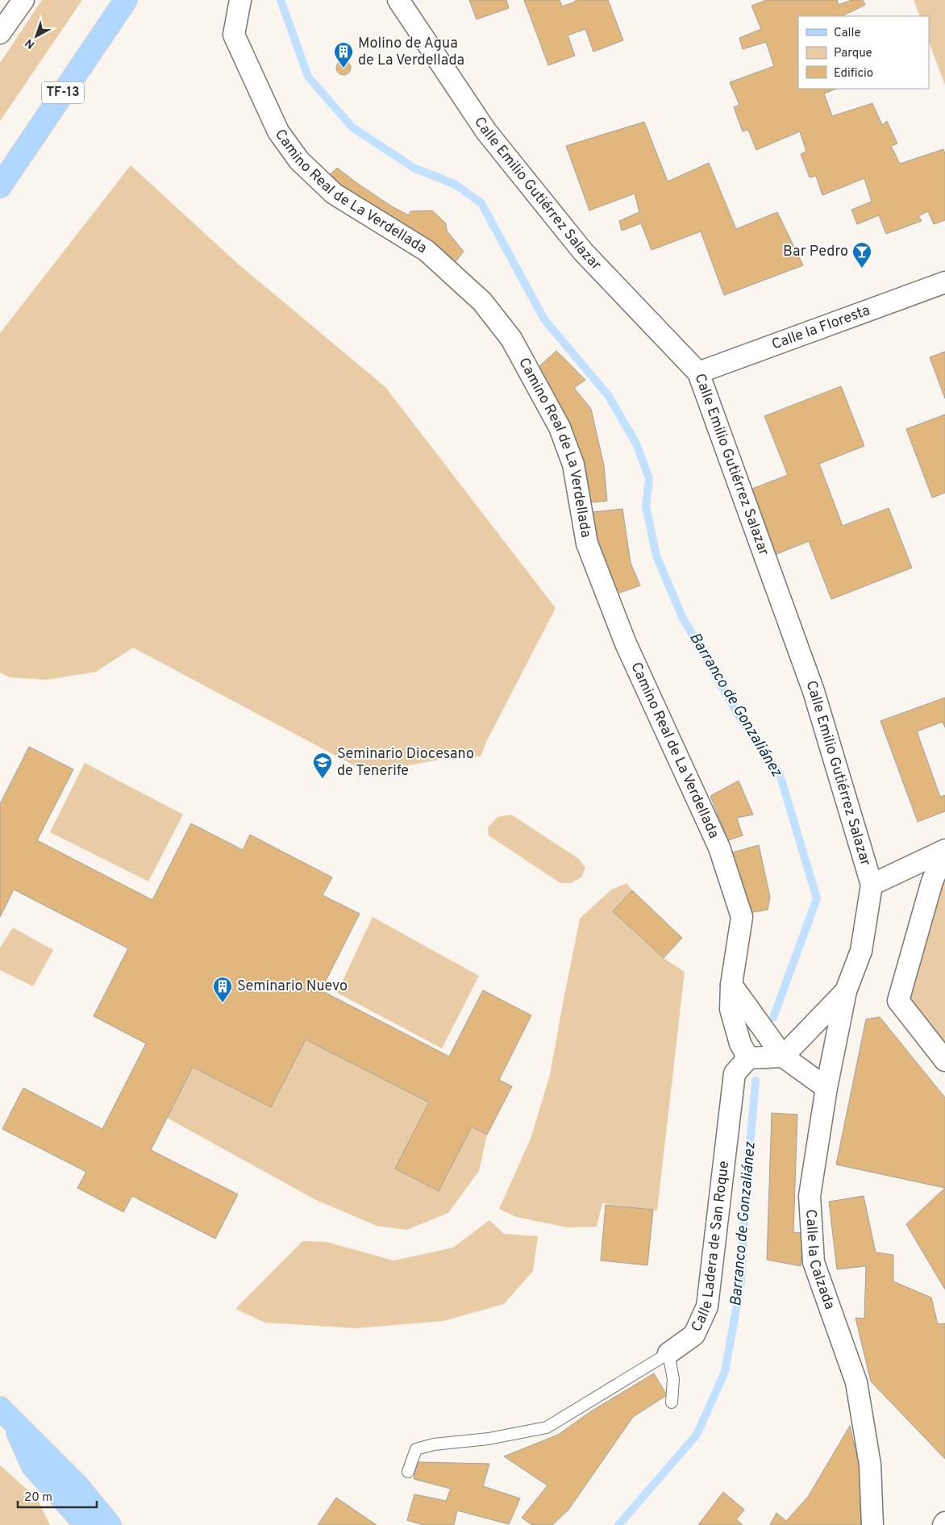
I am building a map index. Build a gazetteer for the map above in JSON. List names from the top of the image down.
{
  "streets": {
    "main road": ["TF-13"],
    "street": [
      "Camino Real de La Verdellada",
      "Calle Emilio Gutiérrez Salazar",
      "Calle la Floresta",
      "Calle Ladera de San Roque",
      "Calle la Calzada"
    ]
  },
  "crossings": [
    ["Camino Real de La Verdellada", "Calle Ladera de San Roque"],
    ["Calle Emilio Gutiérrez Salazar", "Calle la Floresta"],
    ["Calle Emilio Gutiérrez Salazar", "Calle la Calzada"]
  ],
  "water": ["Barranco de Gonzaliánez"],
  "places": {
    "building": ["Molino de Agua de La Verdellada", "Seminario Nuevo"],
    "bar": ["Bar Pedro"],
    "school or university": ["Seminario Diocesano de Tenerife"]
  },
  "legend": ["Calle", "Parque", "Edificio"],
  "scale_bar": "20 m",
  "north": "bottom left"
}
